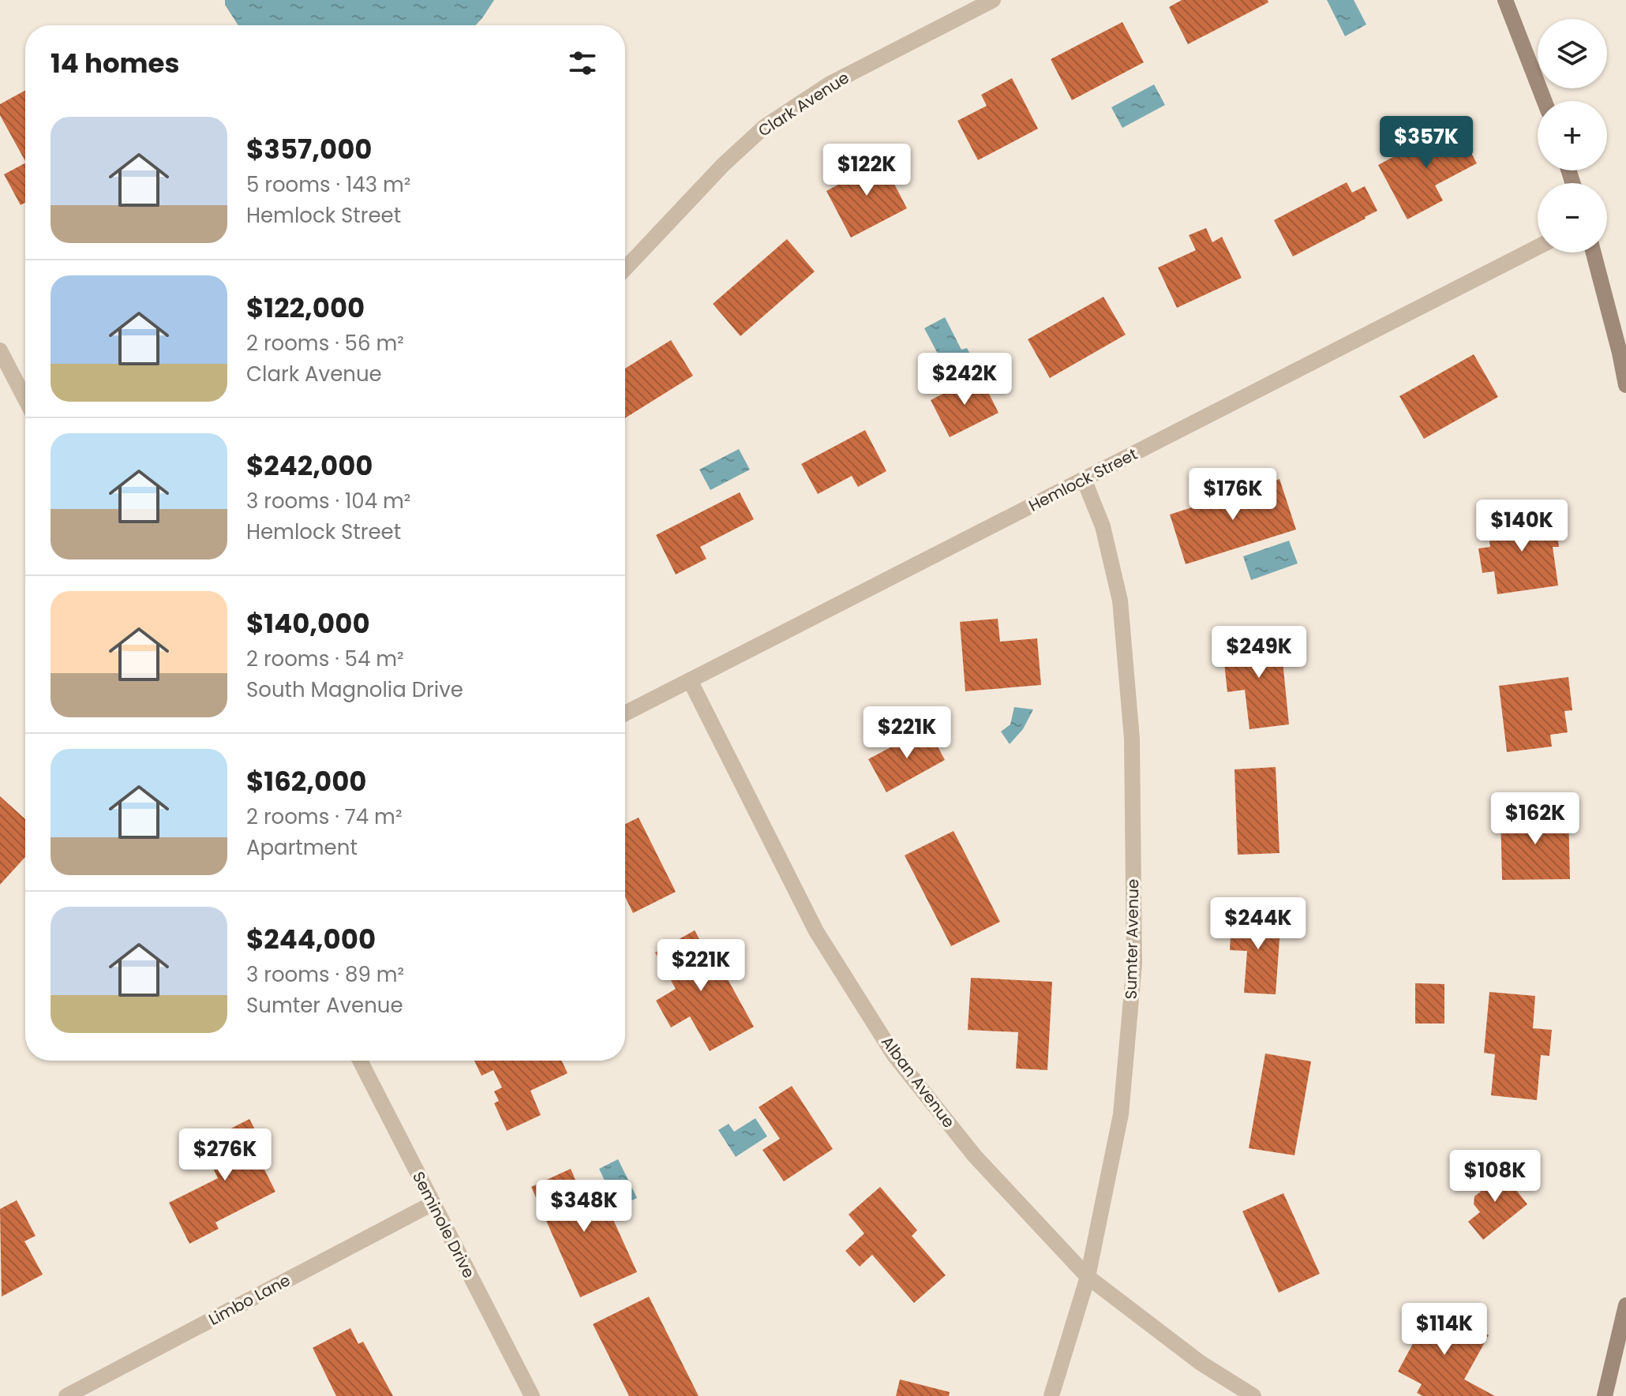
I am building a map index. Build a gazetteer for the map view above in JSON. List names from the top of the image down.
{
  "streets": {
    "street": [
      "Clark Avenue",
      "Hemlock Street",
      "Sumter Avenue",
      "Alban Avenue",
      "Seminole Drive",
      "Limbo Lane"
    ]
  },
  "crossings": [
    ["Hemlock Street", "Sumter Avenue"],
    ["Hemlock Street", "Alban Avenue"],
    ["Sumter Avenue", "Alban Avenue"],
    ["Seminole Drive", "Limbo Lane"]
  ],
  "page": {
    "map_buttons": ["+", "−"],
    "heading": "14 homes",
    "list": [
      {
        "name": "$357,000",
        "note": "5 rooms · 143 m² · Hemlock Street"
      },
      {
        "name": "$122,000",
        "note": "2 rooms · 56 m² · Clark Avenue"
      },
      {
        "name": "$242,000",
        "note": "3 rooms · 104 m² · Hemlock Street"
      },
      {
        "name": "$140,000",
        "note": "2 rooms · 54 m² · South Magnolia Drive"
      },
      {
        "name": "$162,000",
        "note": "2 rooms · 74 m² · Apartment"
      },
      {
        "name": "$244,000",
        "note": "3 rooms · 89 m² · Sumter Avenue"
      }
    ],
    "price": [
      "$357K",
      "$122K",
      "$242K",
      "$176K",
      "$140K",
      "$249K",
      "$221K",
      "$162K",
      "$244K",
      "$221K",
      "$276K",
      "$108K",
      "$348K",
      "$114K"
    ]
  }
}
